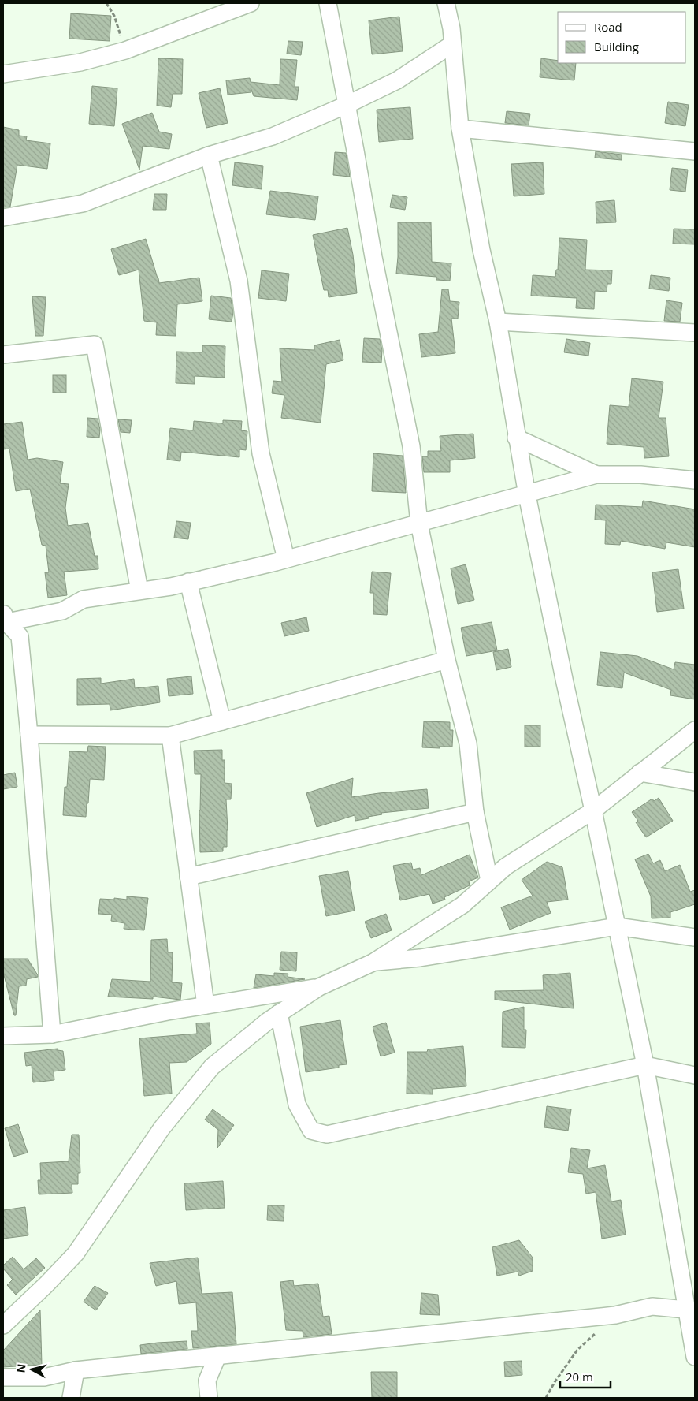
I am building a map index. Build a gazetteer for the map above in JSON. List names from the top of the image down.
{
  "legend": ["Road", "Building"],
  "scale_bar": "20 m",
  "north": "left"
}
